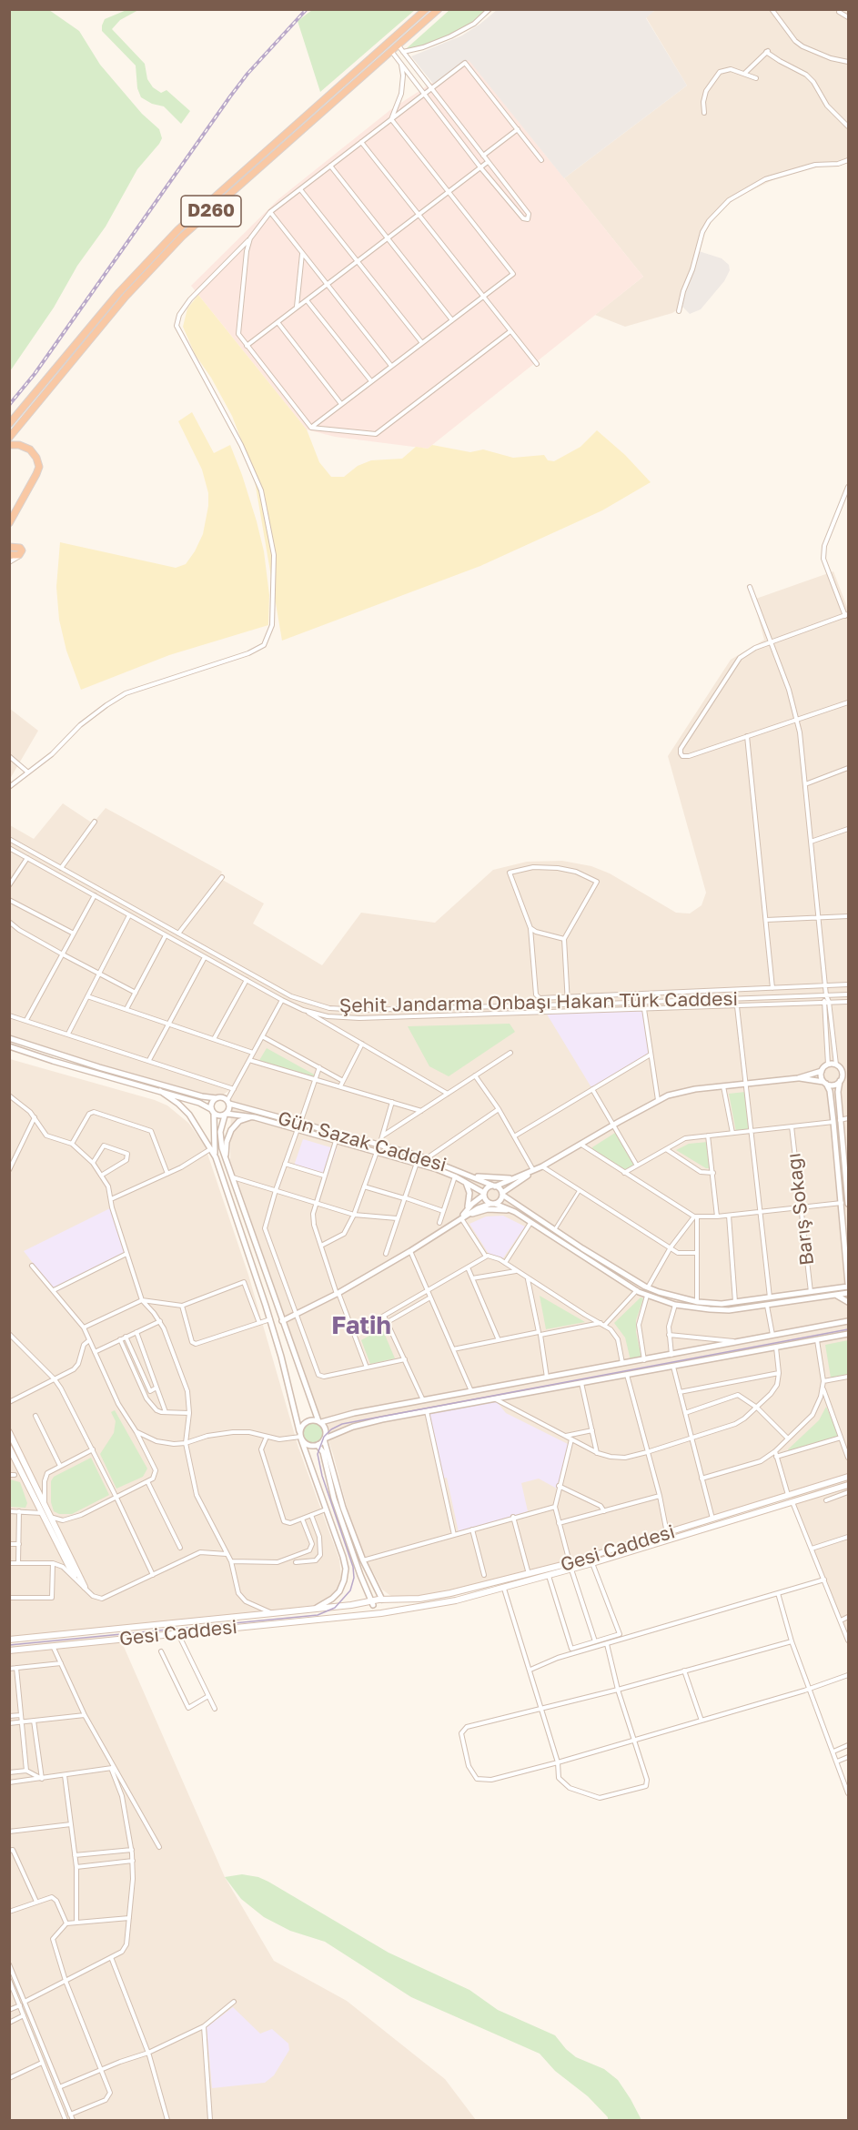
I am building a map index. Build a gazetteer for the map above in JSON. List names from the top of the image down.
{
  "streets": {
    "highway": ["D260"],
    "main road": ["Gesi Caddesi"],
    "street": ["Şehit Jandarma Onbaşı Hakan Türk Caddesi", "Gün Sazak Caddesi", "Barış Sokağı"]
  },
  "districts": ["Fatih"]
}
